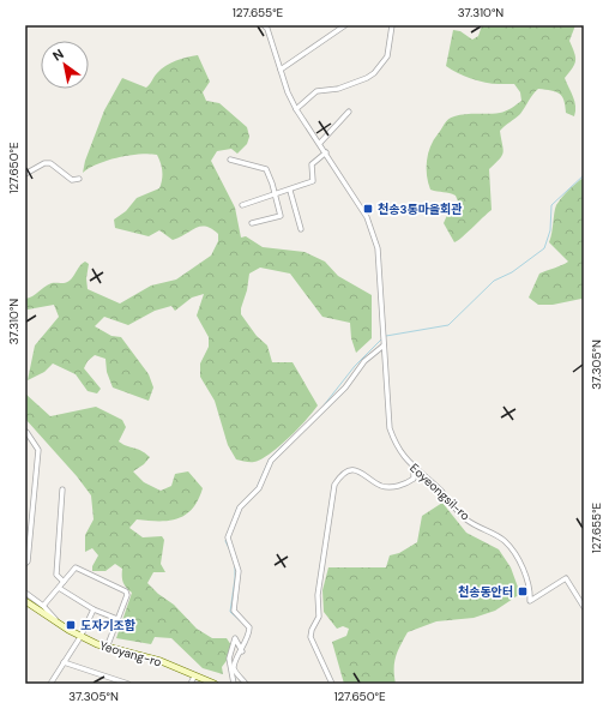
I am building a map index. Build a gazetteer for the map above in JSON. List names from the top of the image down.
{
  "streets": {
    "street": ["Eoyeongsil-ro", "Yeoyang-ro"]
  },
  "places": {
    "transit": ["천송3통마을회관", "천송동안터", "도자기조합"]
  },
  "north": "top left",
  "coordinates": [
    "127.655°E",
    "37.310°N",
    "127.650°E",
    "37.305°N"
  ]
}
